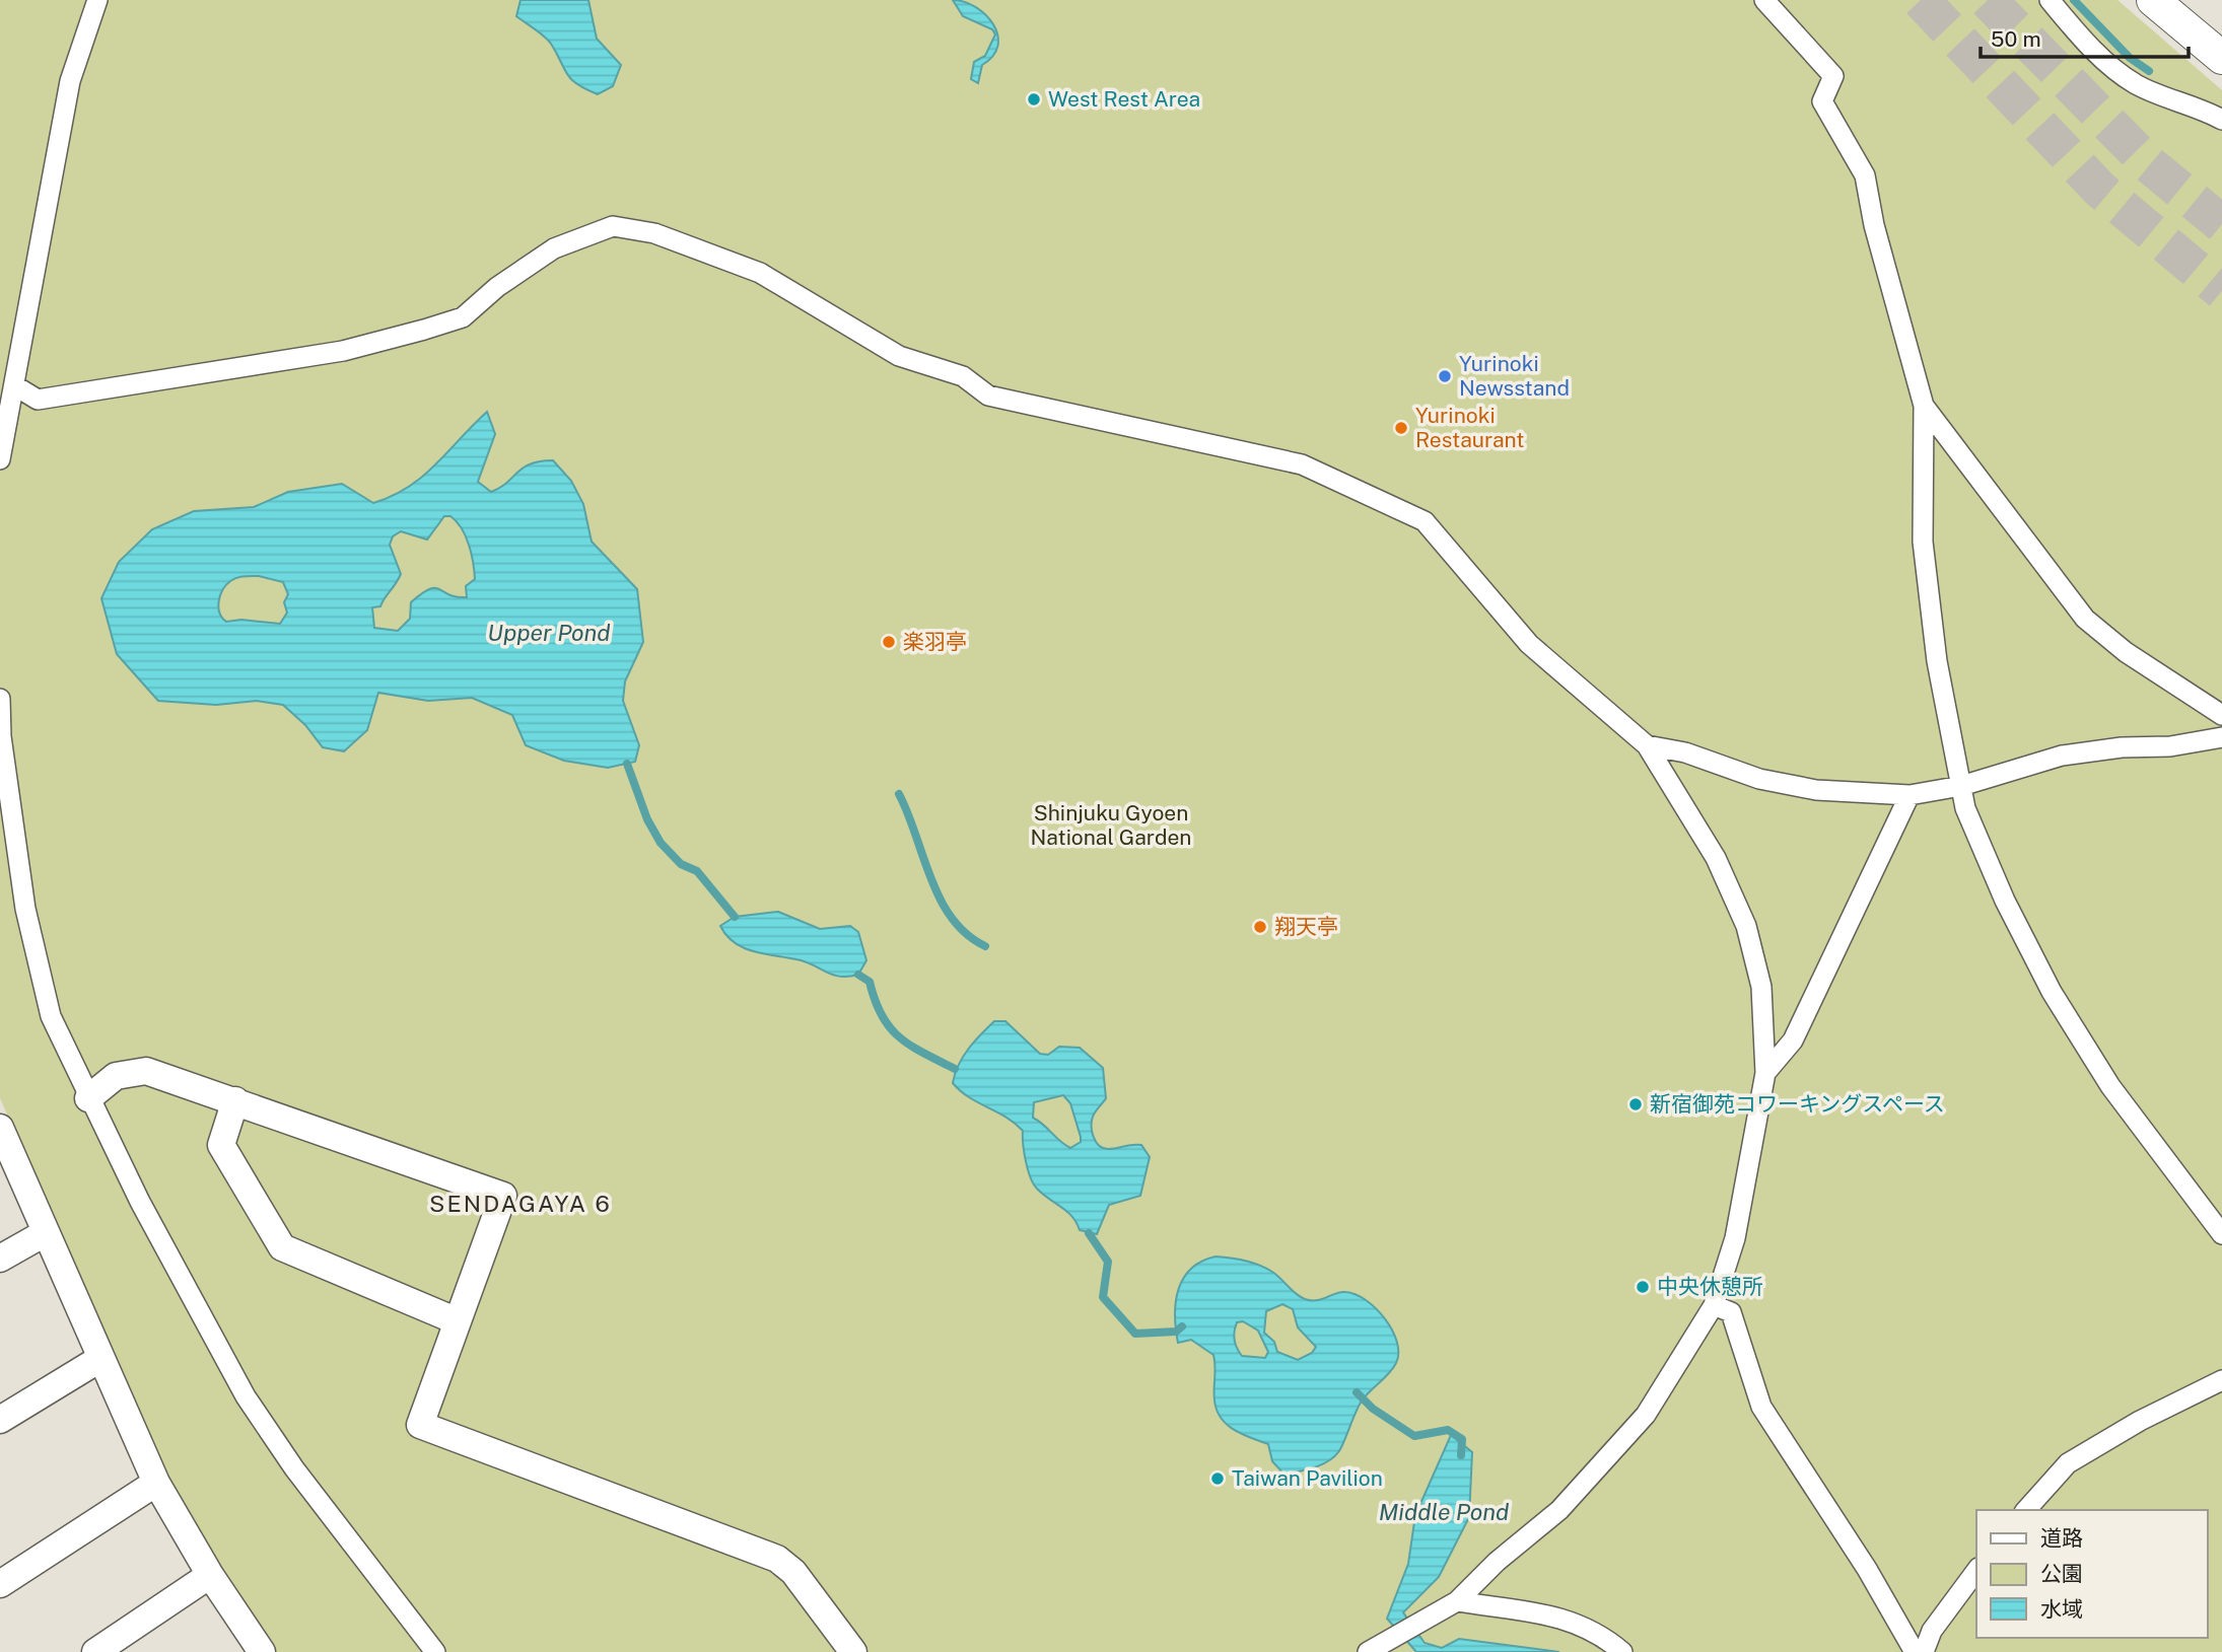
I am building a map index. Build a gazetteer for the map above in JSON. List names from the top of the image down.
{
  "districts": ["SENDAGAYA 6"],
  "water": ["Upper Pond", "Middle Pond"],
  "parks": ["Shinjuku Gyoen National Garden"],
  "places": [
    "West Rest Area",
    "Yurinoki Newsstand",
    "Yurinoki Restaurant",
    "楽羽亭",
    "翔天亭",
    "新宿御苑コワーキングスペース",
    "中央休憩所",
    "Taiwan Pavilion"
  ],
  "legend": ["道路", "公園", "水域"],
  "scale_bar": "50 m"
}
